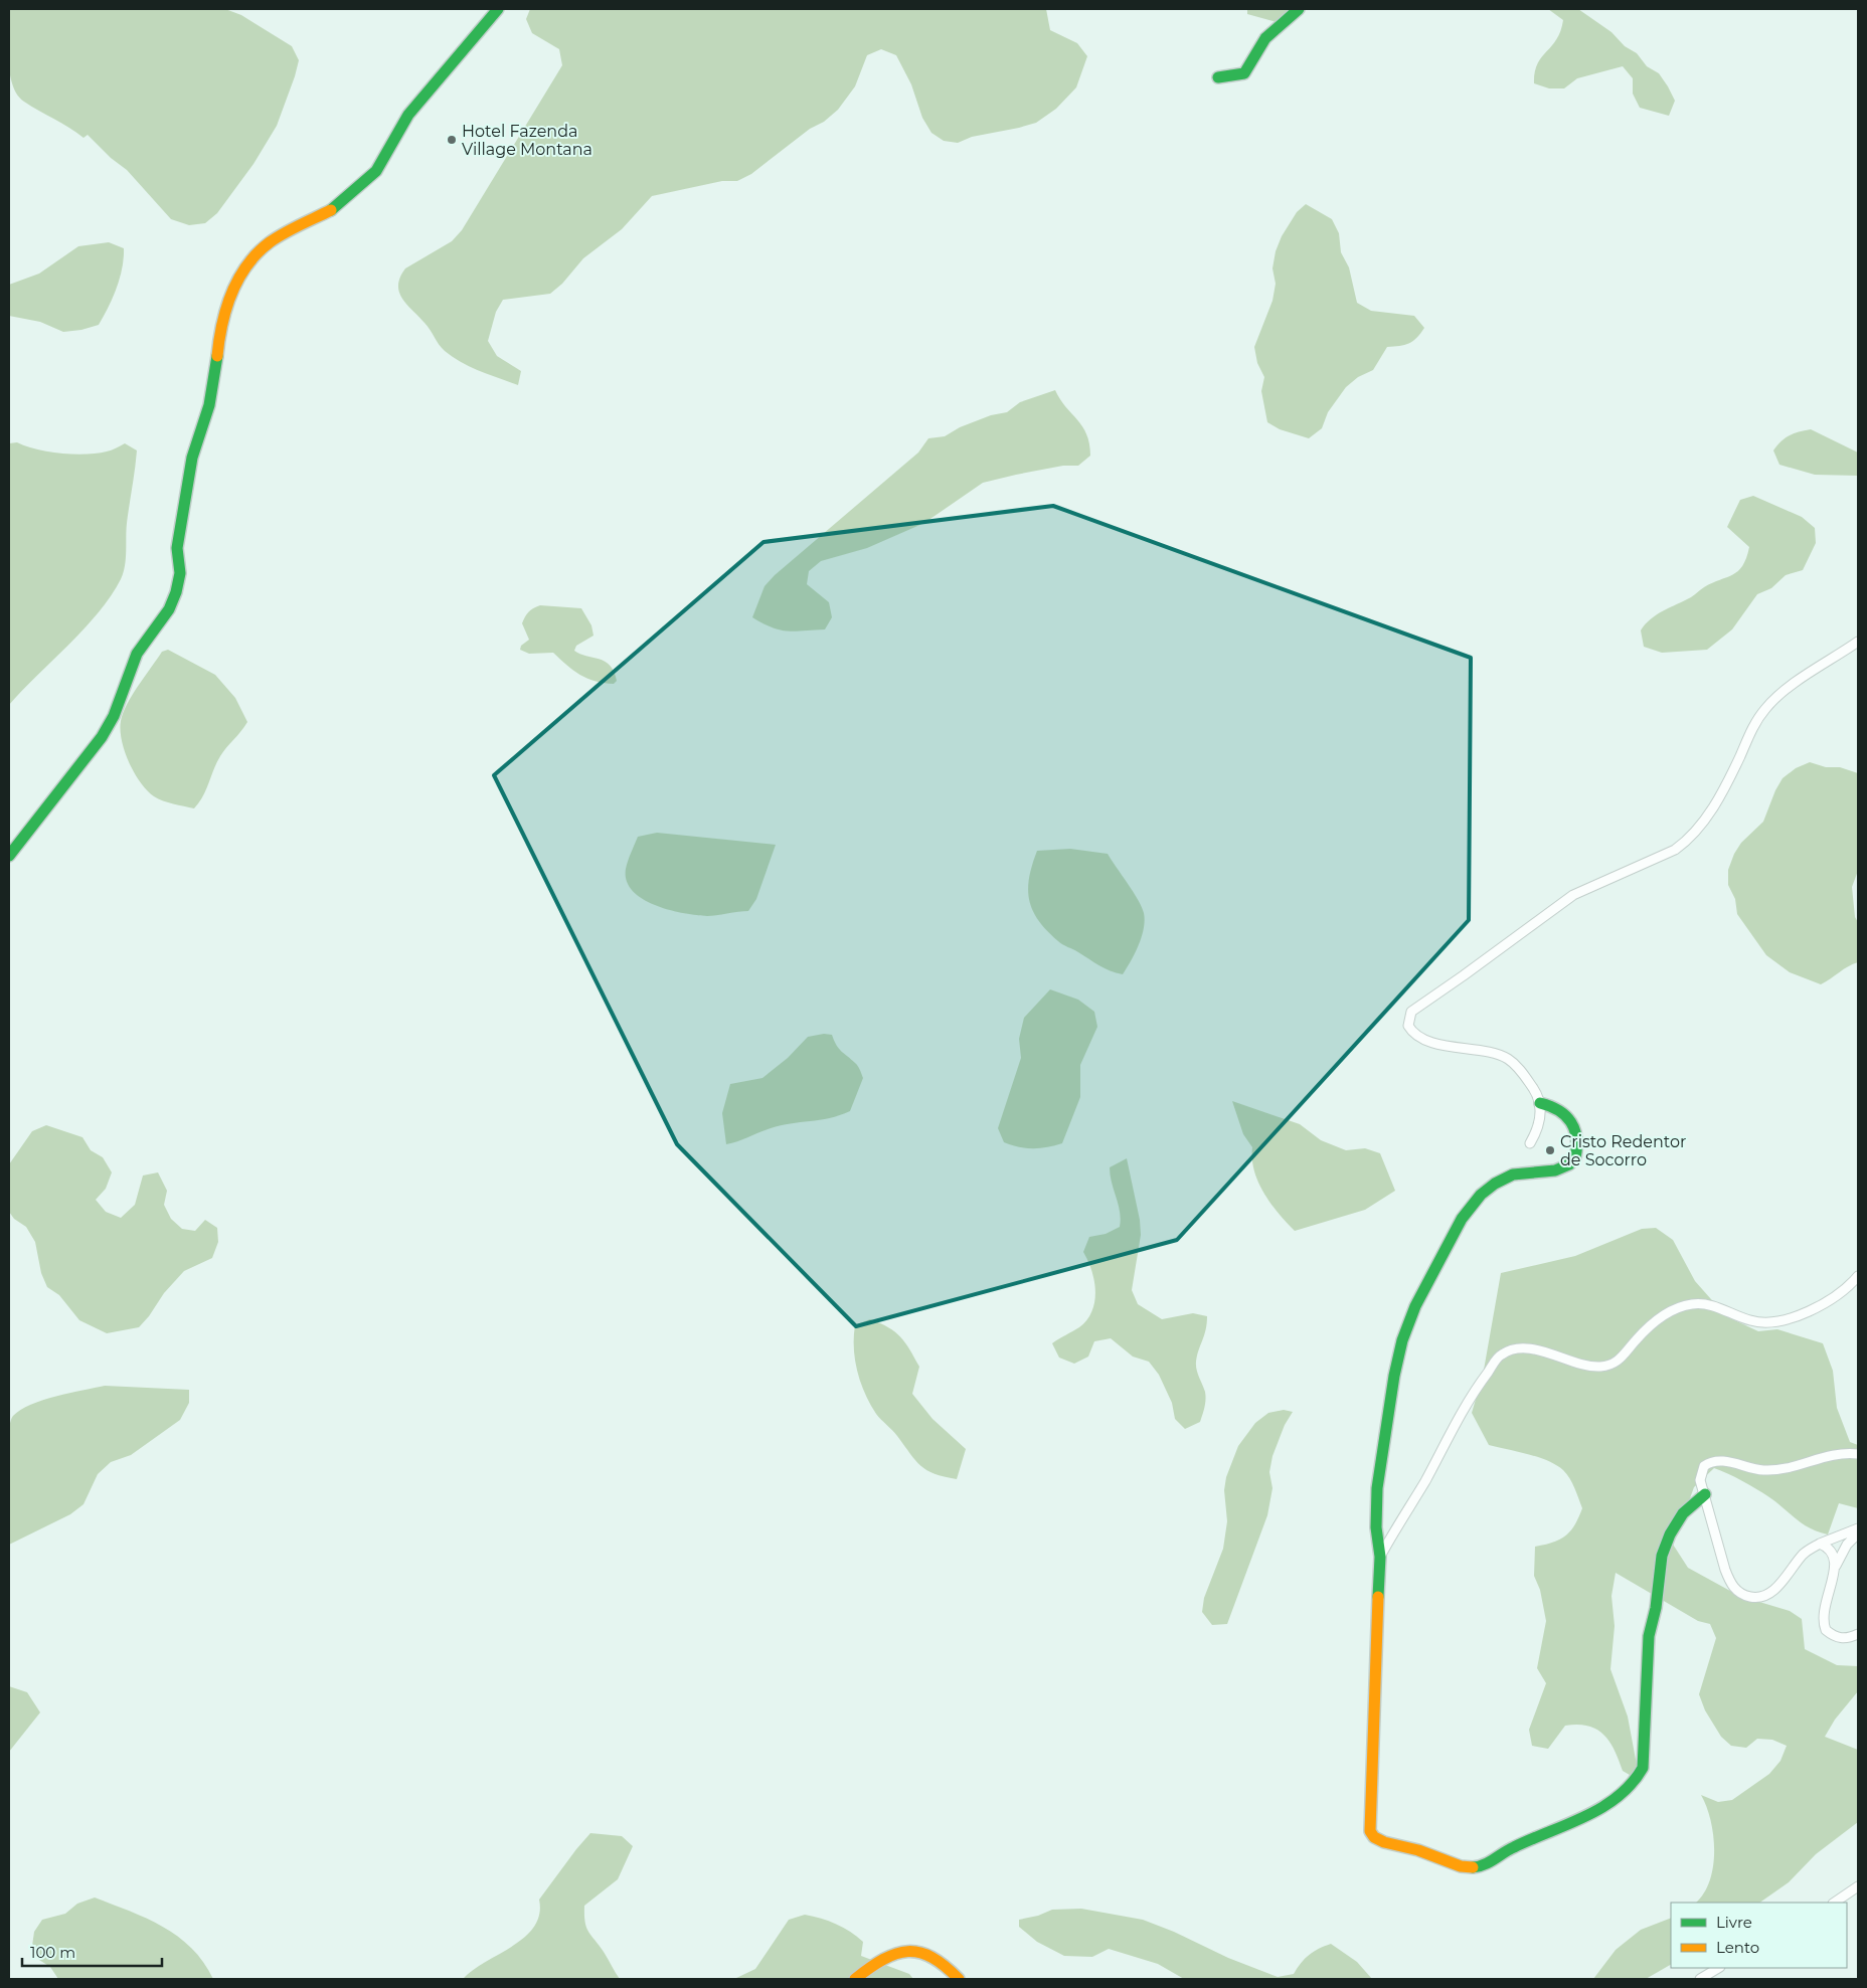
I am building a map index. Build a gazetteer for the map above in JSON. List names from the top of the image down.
{
  "places": ["Hotel Fazenda Village Montana", "Cristo Redentor de Socorro"],
  "legend": ["Livre", "Lento"],
  "scale_bar": "100 m"
}
